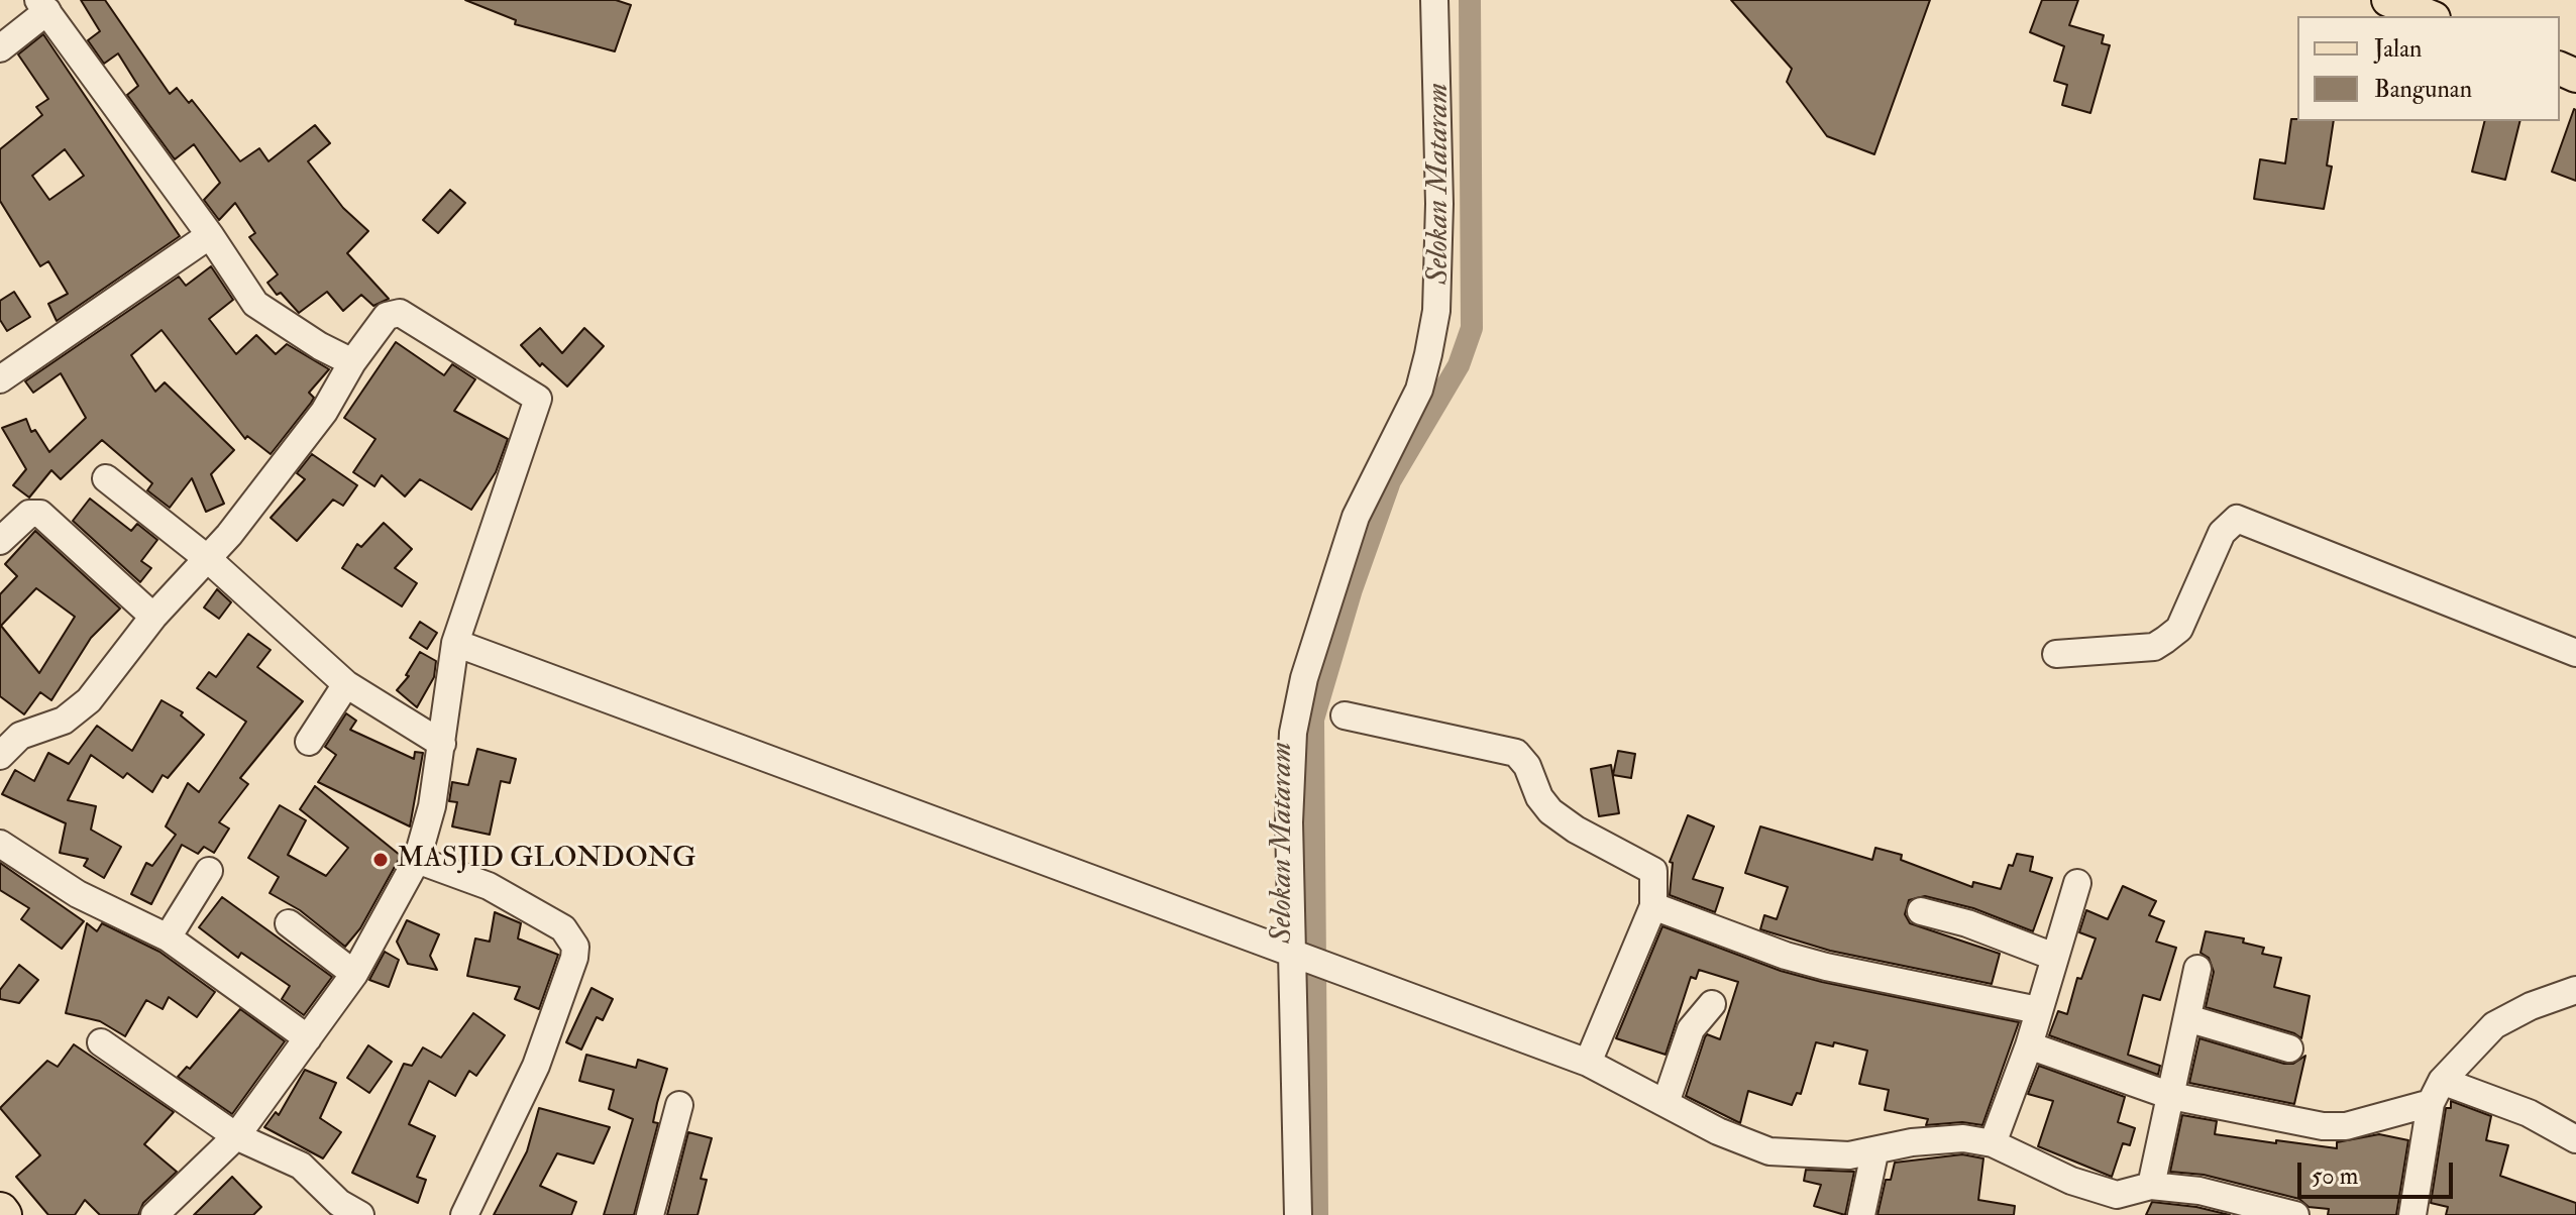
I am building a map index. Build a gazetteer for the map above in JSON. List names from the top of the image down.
{
  "water": ["Selokan Mataram"],
  "places": ["MASJID GLONDONG"],
  "legend": ["Jalan", "Bangunan"],
  "scale_bar": "50 m"
}
